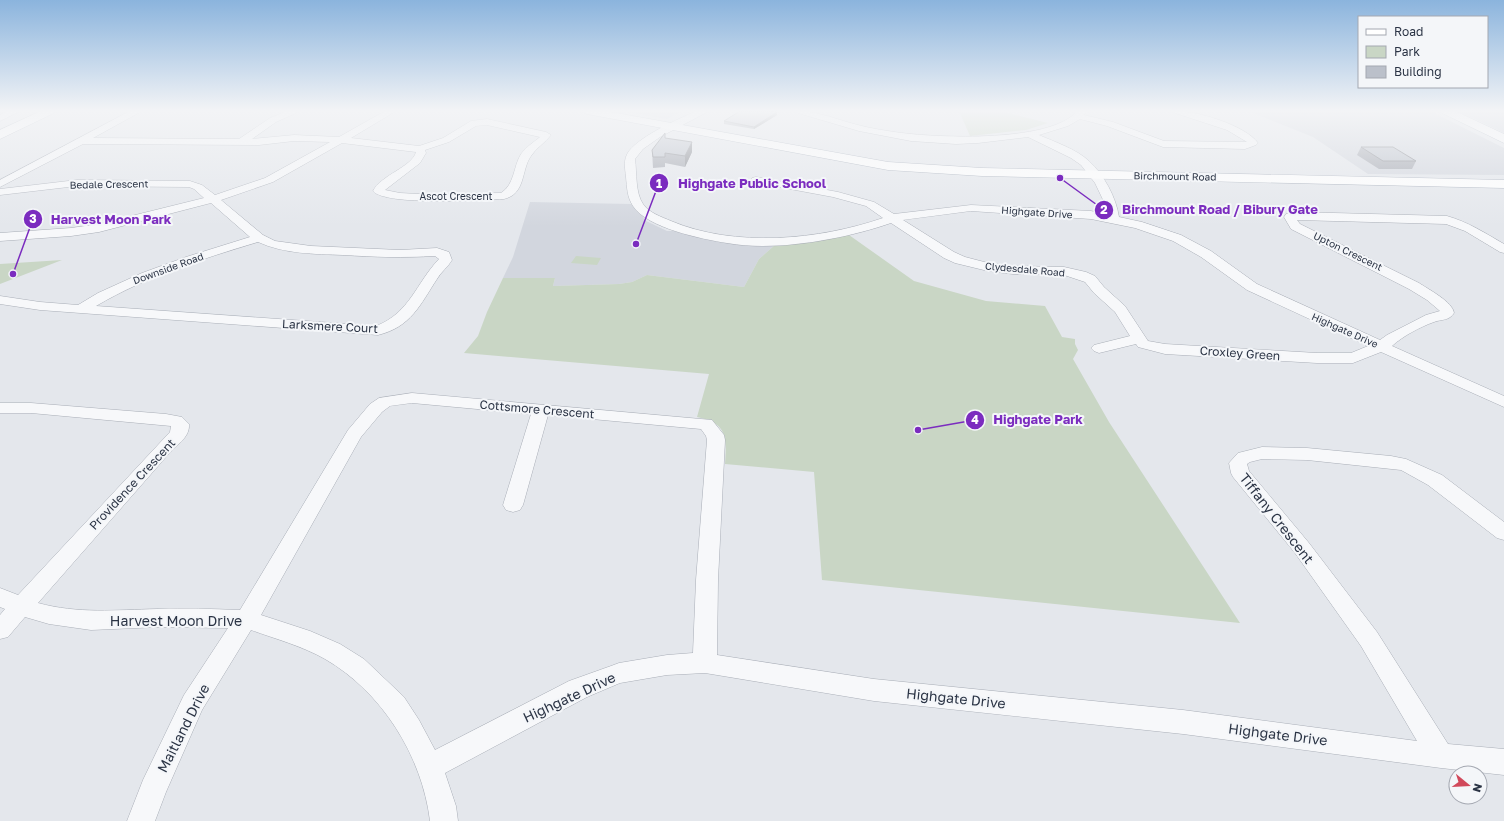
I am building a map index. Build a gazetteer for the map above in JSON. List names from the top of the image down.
{
  "streets": {
    "main road": ["Birchmount Road"],
    "street": [
      "Bedale Crescent",
      "Ascot Crescent",
      "Highgate Drive",
      "Upton Crescent",
      "Downside Road",
      "Clydesdale Road",
      "Larksmere Court",
      "Croxley Green",
      "Cottsmore Crescent",
      "Providence Crescent",
      "Tiffany Crescent",
      "Harvest Moon Drive",
      "Maitland Drive"
    ]
  },
  "crossings": [
    ["Bedale Crescent", "Larksmere Court"],
    ["Highgate Drive", "Upton Crescent"],
    ["Highgate Drive", "Clydesdale Road"],
    ["Highgate Drive", "Croxley Green"],
    ["Highgate Drive", "Cottsmore Crescent"],
    ["Highgate Drive", "Tiffany Crescent"],
    ["Highgate Drive", "Harvest Moon Drive"],
    ["Upton Crescent", "Croxley Green"],
    ["Downside Road", "Larksmere Court"],
    ["Clydesdale Road", "Croxley Green"],
    ["Cottsmore Crescent", "Harvest Moon Drive"],
    ["Cottsmore Crescent", "Maitland Drive"],
    ["Providence Crescent", "Harvest Moon Drive"],
    ["Harvest Moon Drive", "Maitland Drive"]
  ],
  "places": [
    "Birchmount Road / Bibury Gate",
    "Highgate Public School",
    "Harvest Moon Park",
    "Highgate Park"
  ],
  "legend": ["Road", "Park", "Building"],
  "north": "right"
}
